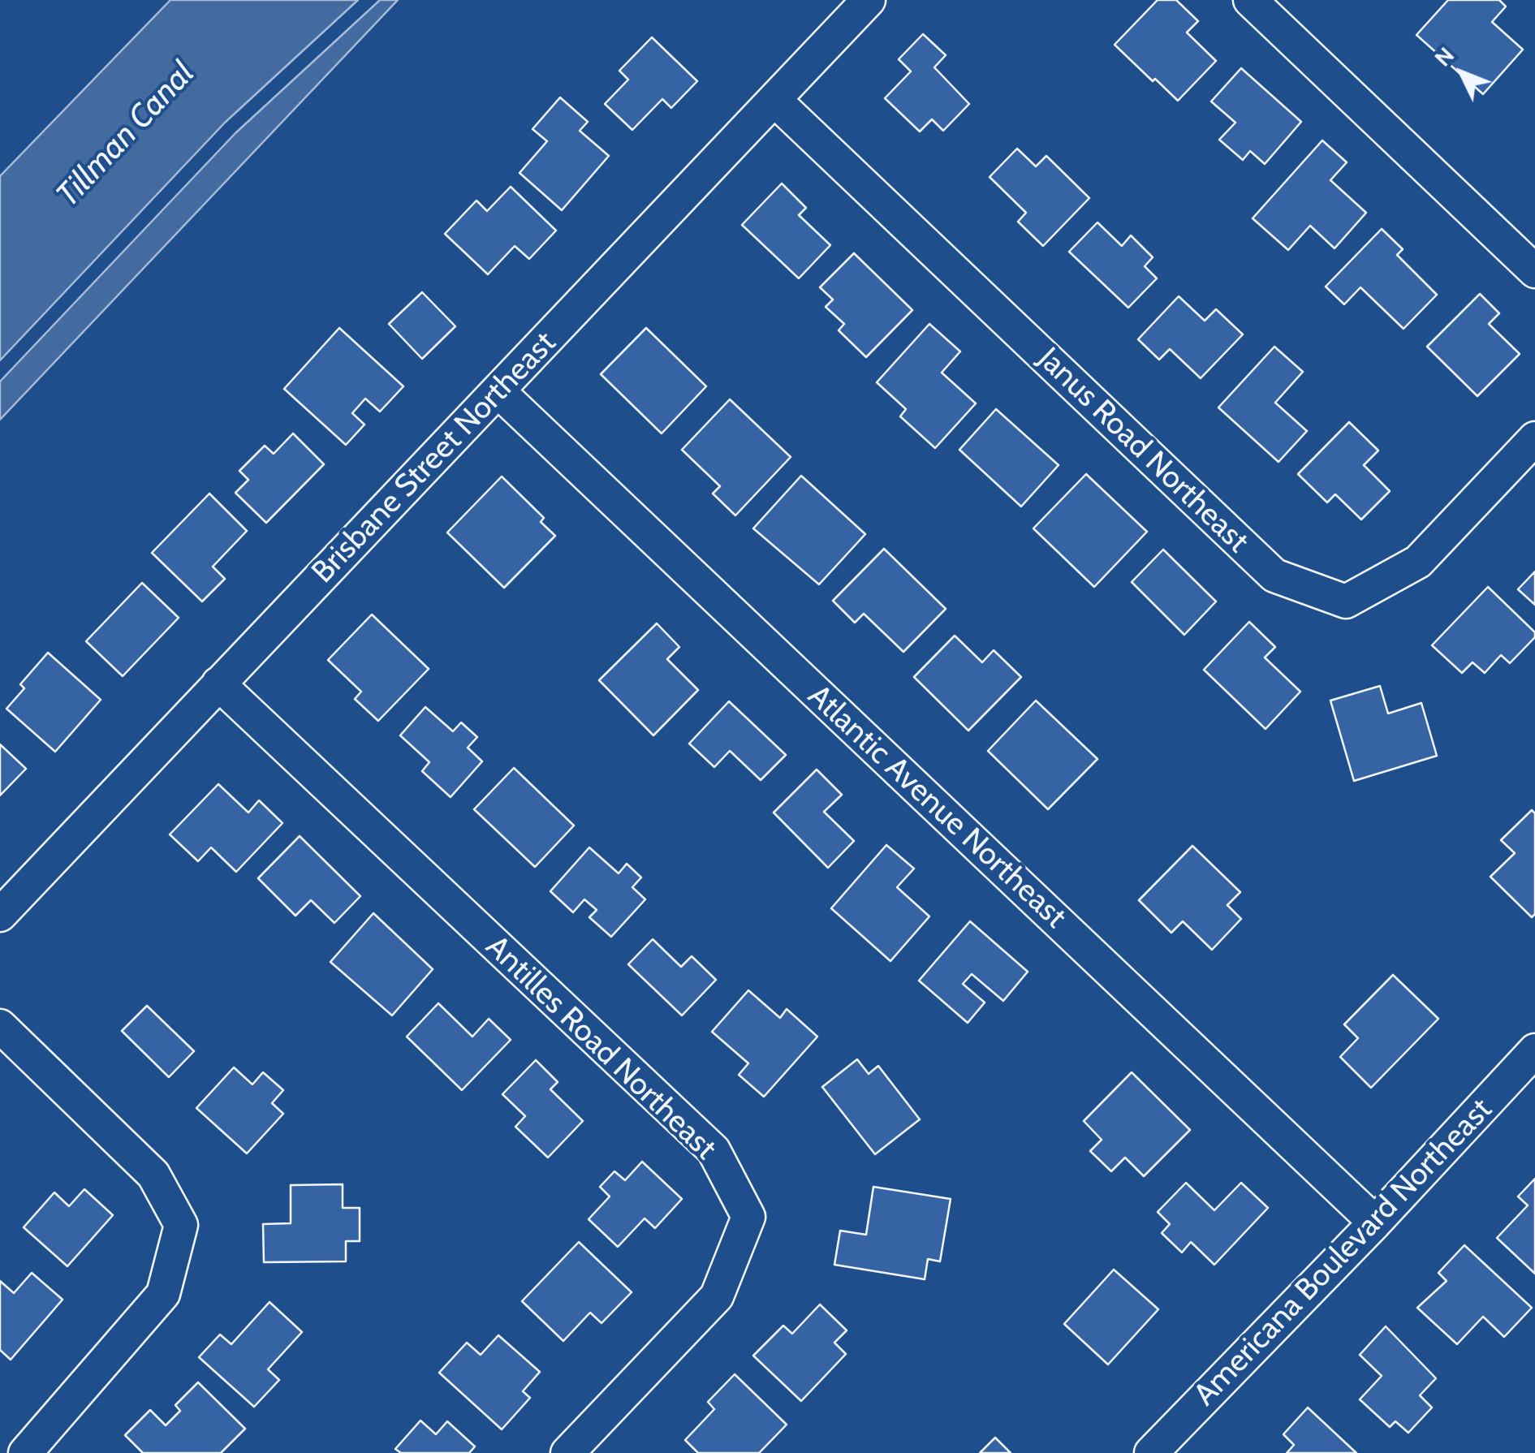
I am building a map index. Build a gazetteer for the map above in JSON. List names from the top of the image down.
{
  "streets": {
    "street": [
      "Janus Road Northeast",
      "Brisbane Street Northeast",
      "Atlantic Avenue Northeast",
      "Antilles Road Northeast",
      "Americana Boulevard Northeast"
    ]
  },
  "crossings": [
    ["Janus Road Northeast", "Brisbane Street Northeast"],
    ["Brisbane Street Northeast", "Atlantic Avenue Northeast"],
    ["Brisbane Street Northeast", "Antilles Road Northeast"],
    ["Atlantic Avenue Northeast", "Americana Boulevard Northeast"]
  ],
  "water": ["Tillman Canal"],
  "north": "top left"
}
